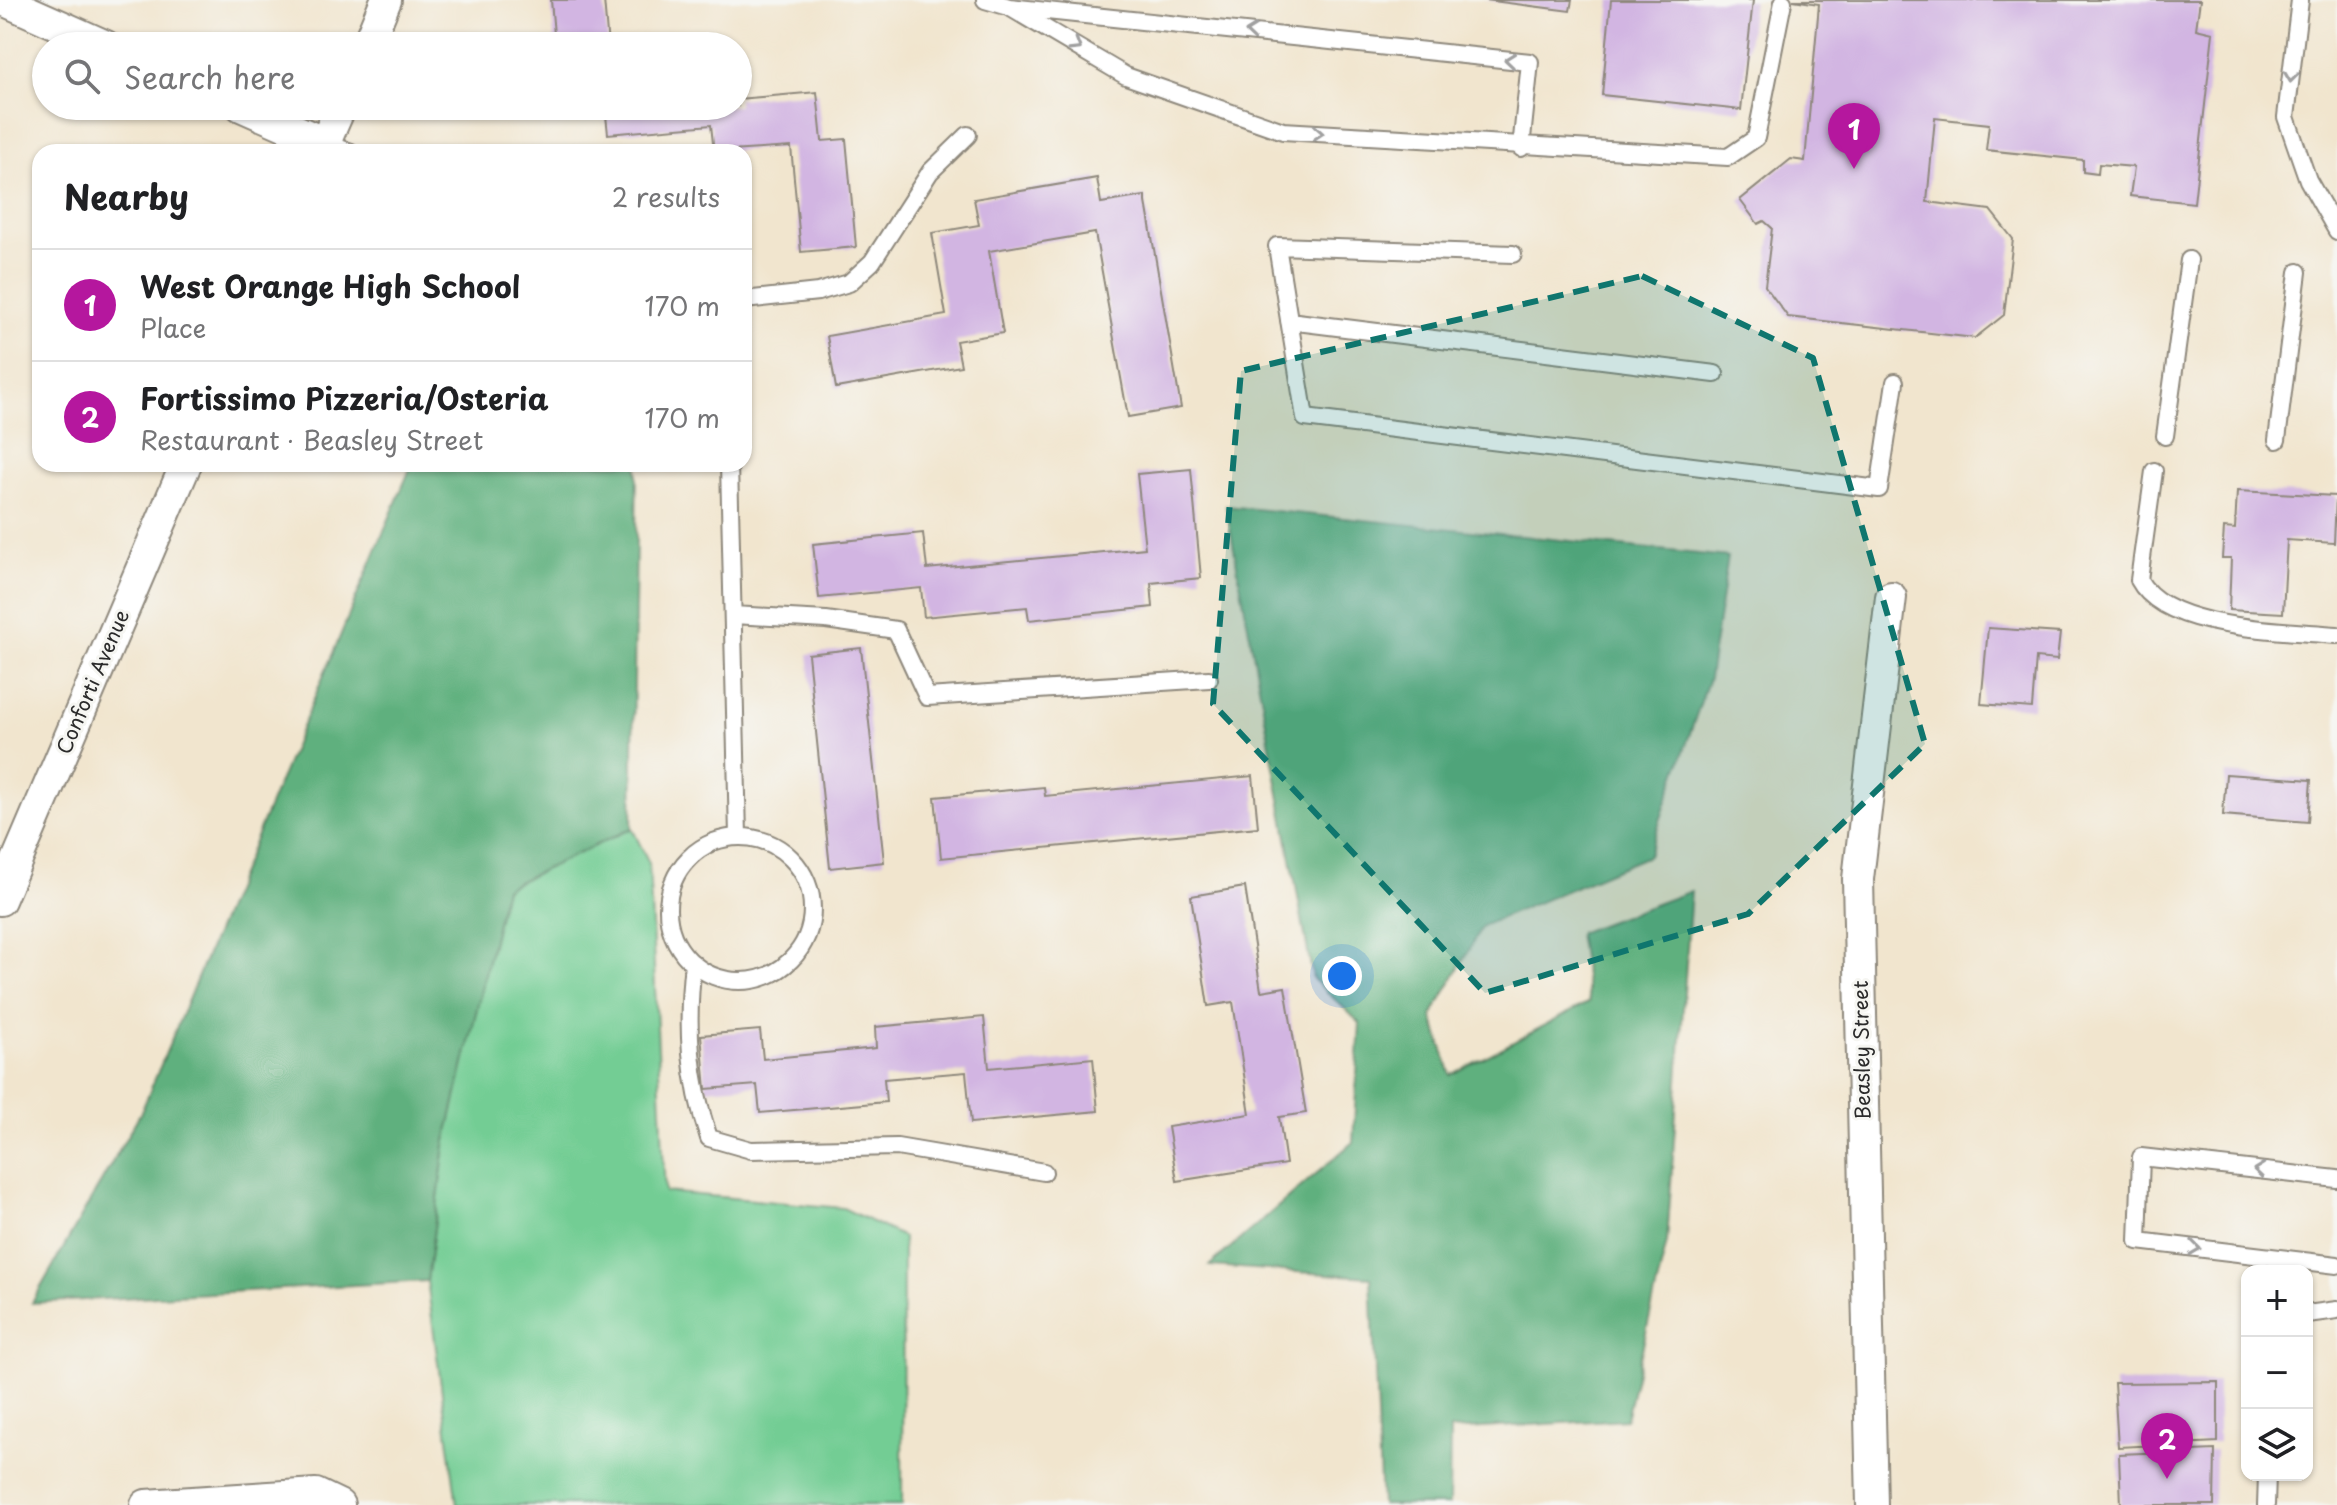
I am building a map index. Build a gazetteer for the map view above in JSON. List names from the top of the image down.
{
  "streets": {
    "street": ["Conforti Avenue", "Beasley Street"]
  },
  "page": {
    "search": "Search here",
    "pins": ["1", "2"],
    "heading": ["Nearby", "2 results"],
    "list": [
      {
        "mark": "1",
        "name": "West Orange High School",
        "note": "Place",
        "value": "170 m"
      },
      {
        "mark": "2",
        "name": "Fortissimo Pizzeria/Osteria",
        "note": "Restaurant · Beasley Street",
        "value": "170 m"
      }
    ],
    "map_buttons": ["+", "−"]
  }
}
